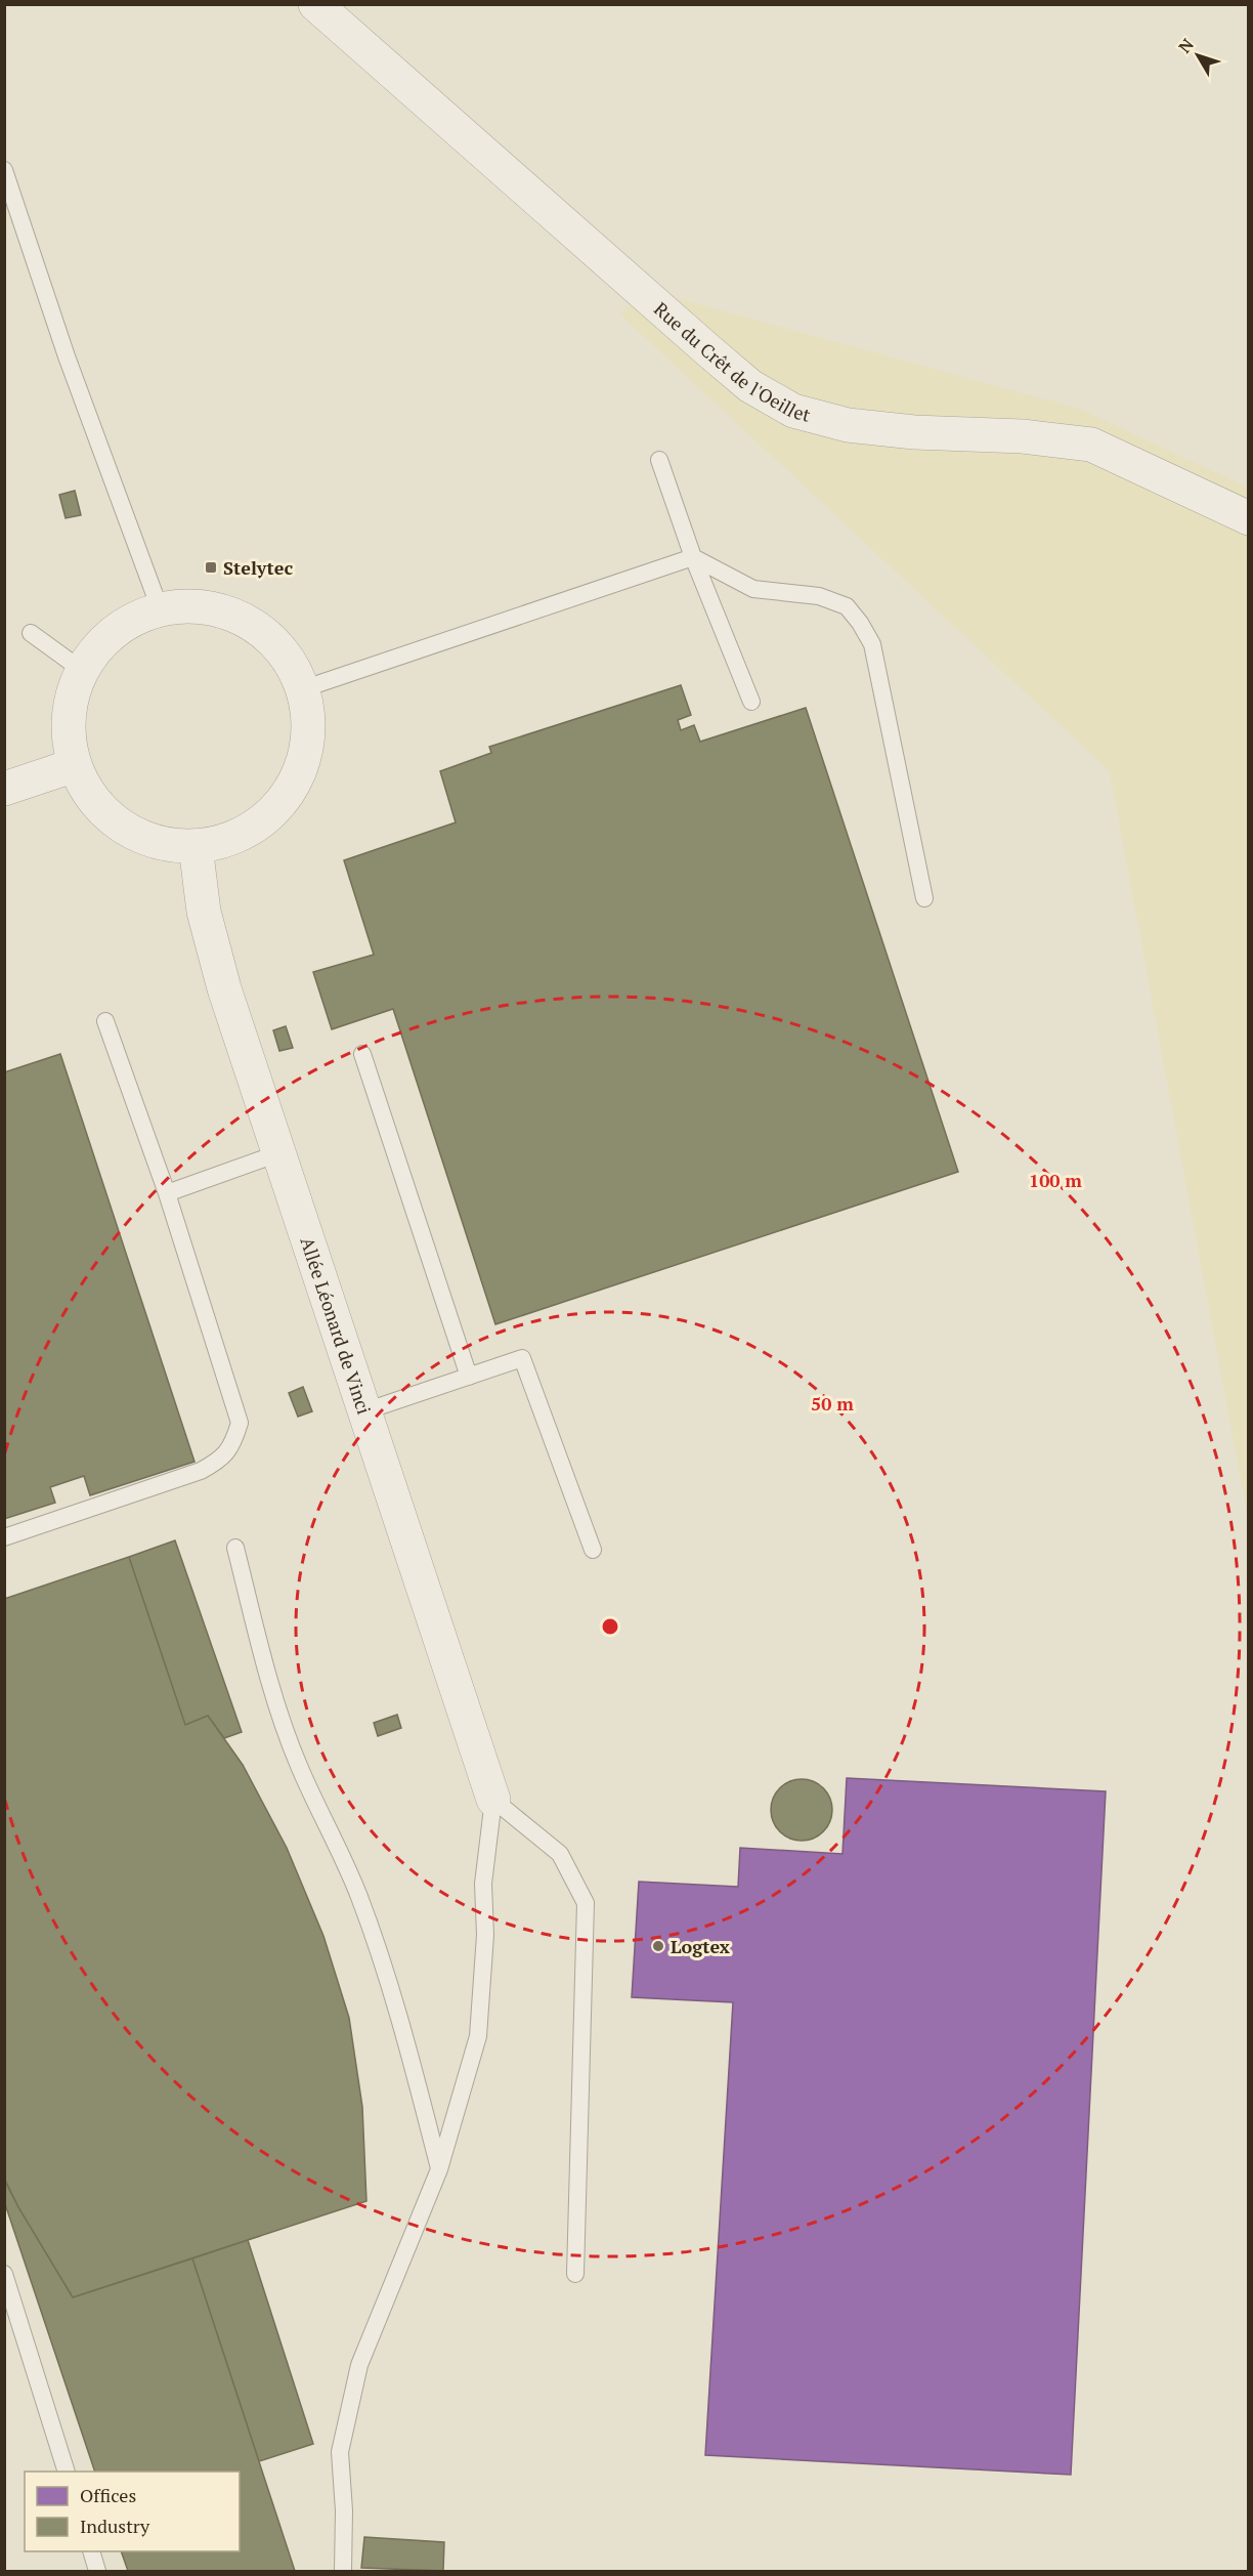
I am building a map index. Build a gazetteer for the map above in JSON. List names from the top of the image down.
{
  "streets": {
    "street": ["Rue du Crêt de l'Oeillet", "Allée Léonard de Vinci"]
  },
  "places": {
    "transit": ["Stelytec"],
    "other": ["Logtex"]
  },
  "legend": ["Offices", "Industry"],
  "north": "top left",
  "rings": ["100 m", "50 m"]
}
